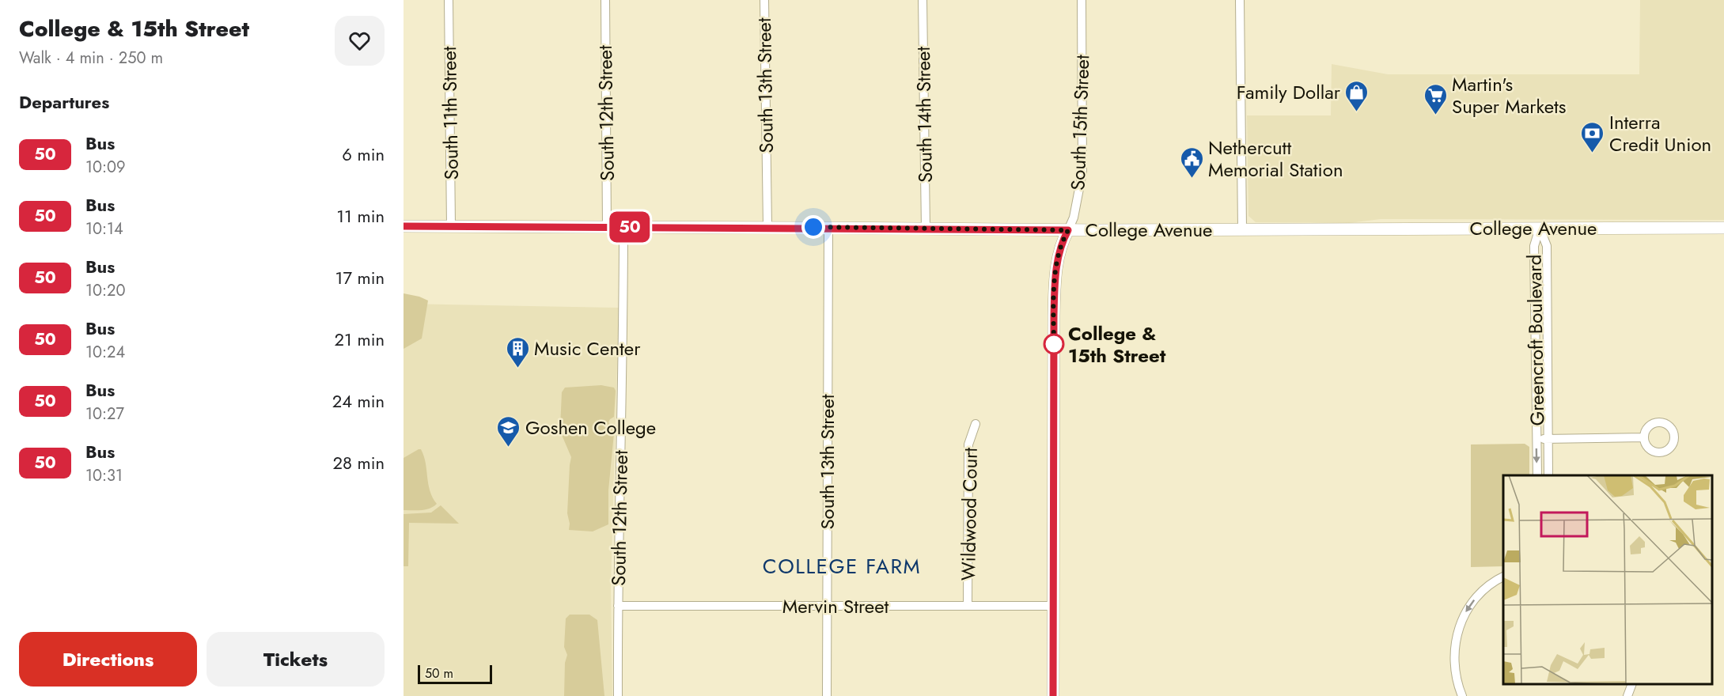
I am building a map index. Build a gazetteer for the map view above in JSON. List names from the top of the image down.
{
  "streets": {
    "main road": ["South 15th Street", "College Avenue"],
    "street": [
      "South 13th Street",
      "South 11th Street",
      "South 12th Street",
      "South 14th Street",
      "Greencroft Boulevard",
      "Wildwood Court",
      "Mervin Street"
    ]
  },
  "crossings": [
    ["South 13th Street", "College Avenue"],
    ["South 13th Street", "Mervin Street"],
    ["South 11th Street", "College Avenue"],
    ["South 12th Street", "College Avenue"],
    ["South 12th Street", "Mervin Street"],
    ["South 14th Street", "College Avenue"],
    ["South 15th Street", "College Avenue"],
    ["South 15th Street", "Mervin Street"],
    ["College Avenue", "Greencroft Boulevard"],
    ["Wildwood Court", "Mervin Street"]
  ],
  "districts": ["COLLEGE FARM"],
  "places": {
    "shop": ["Family Dollar"],
    "supermarket": ["Martin's Super Markets"],
    "bank": ["Interra Credit Union"],
    "public building": ["Nethercutt Memorial Station"],
    "other": ["College & 15th Street"],
    "building": ["Music Center"],
    "school or university": ["Goshen College"]
  },
  "lines": ["bus line 50"],
  "scale_bar": "50 m",
  "page": {
    "heading": [
      ["College & 15th Street", "Walk · 4 min · 250 m"],
      "Departures"
    ],
    "on_map": "50",
    "list": [
      {
        "mark": "50",
        "name": "Bus",
        "note": "10:09",
        "value": "6 min"
      },
      {
        "mark": "50",
        "name": "Bus",
        "note": "10:14",
        "value": "11 min"
      },
      {
        "mark": "50",
        "name": "Bus",
        "note": "10:20",
        "value": "17 min"
      },
      {
        "mark": "50",
        "name": "Bus",
        "note": "10:24",
        "value": "21 min"
      },
      {
        "mark": "50",
        "name": "Bus",
        "note": "10:27",
        "value": "24 min"
      },
      {
        "mark": "50",
        "name": "Bus",
        "note": "10:31",
        "value": "28 min"
      }
    ],
    "buttons": ["Directions", "Tickets"],
    "scale": "50 m"
  }
}
